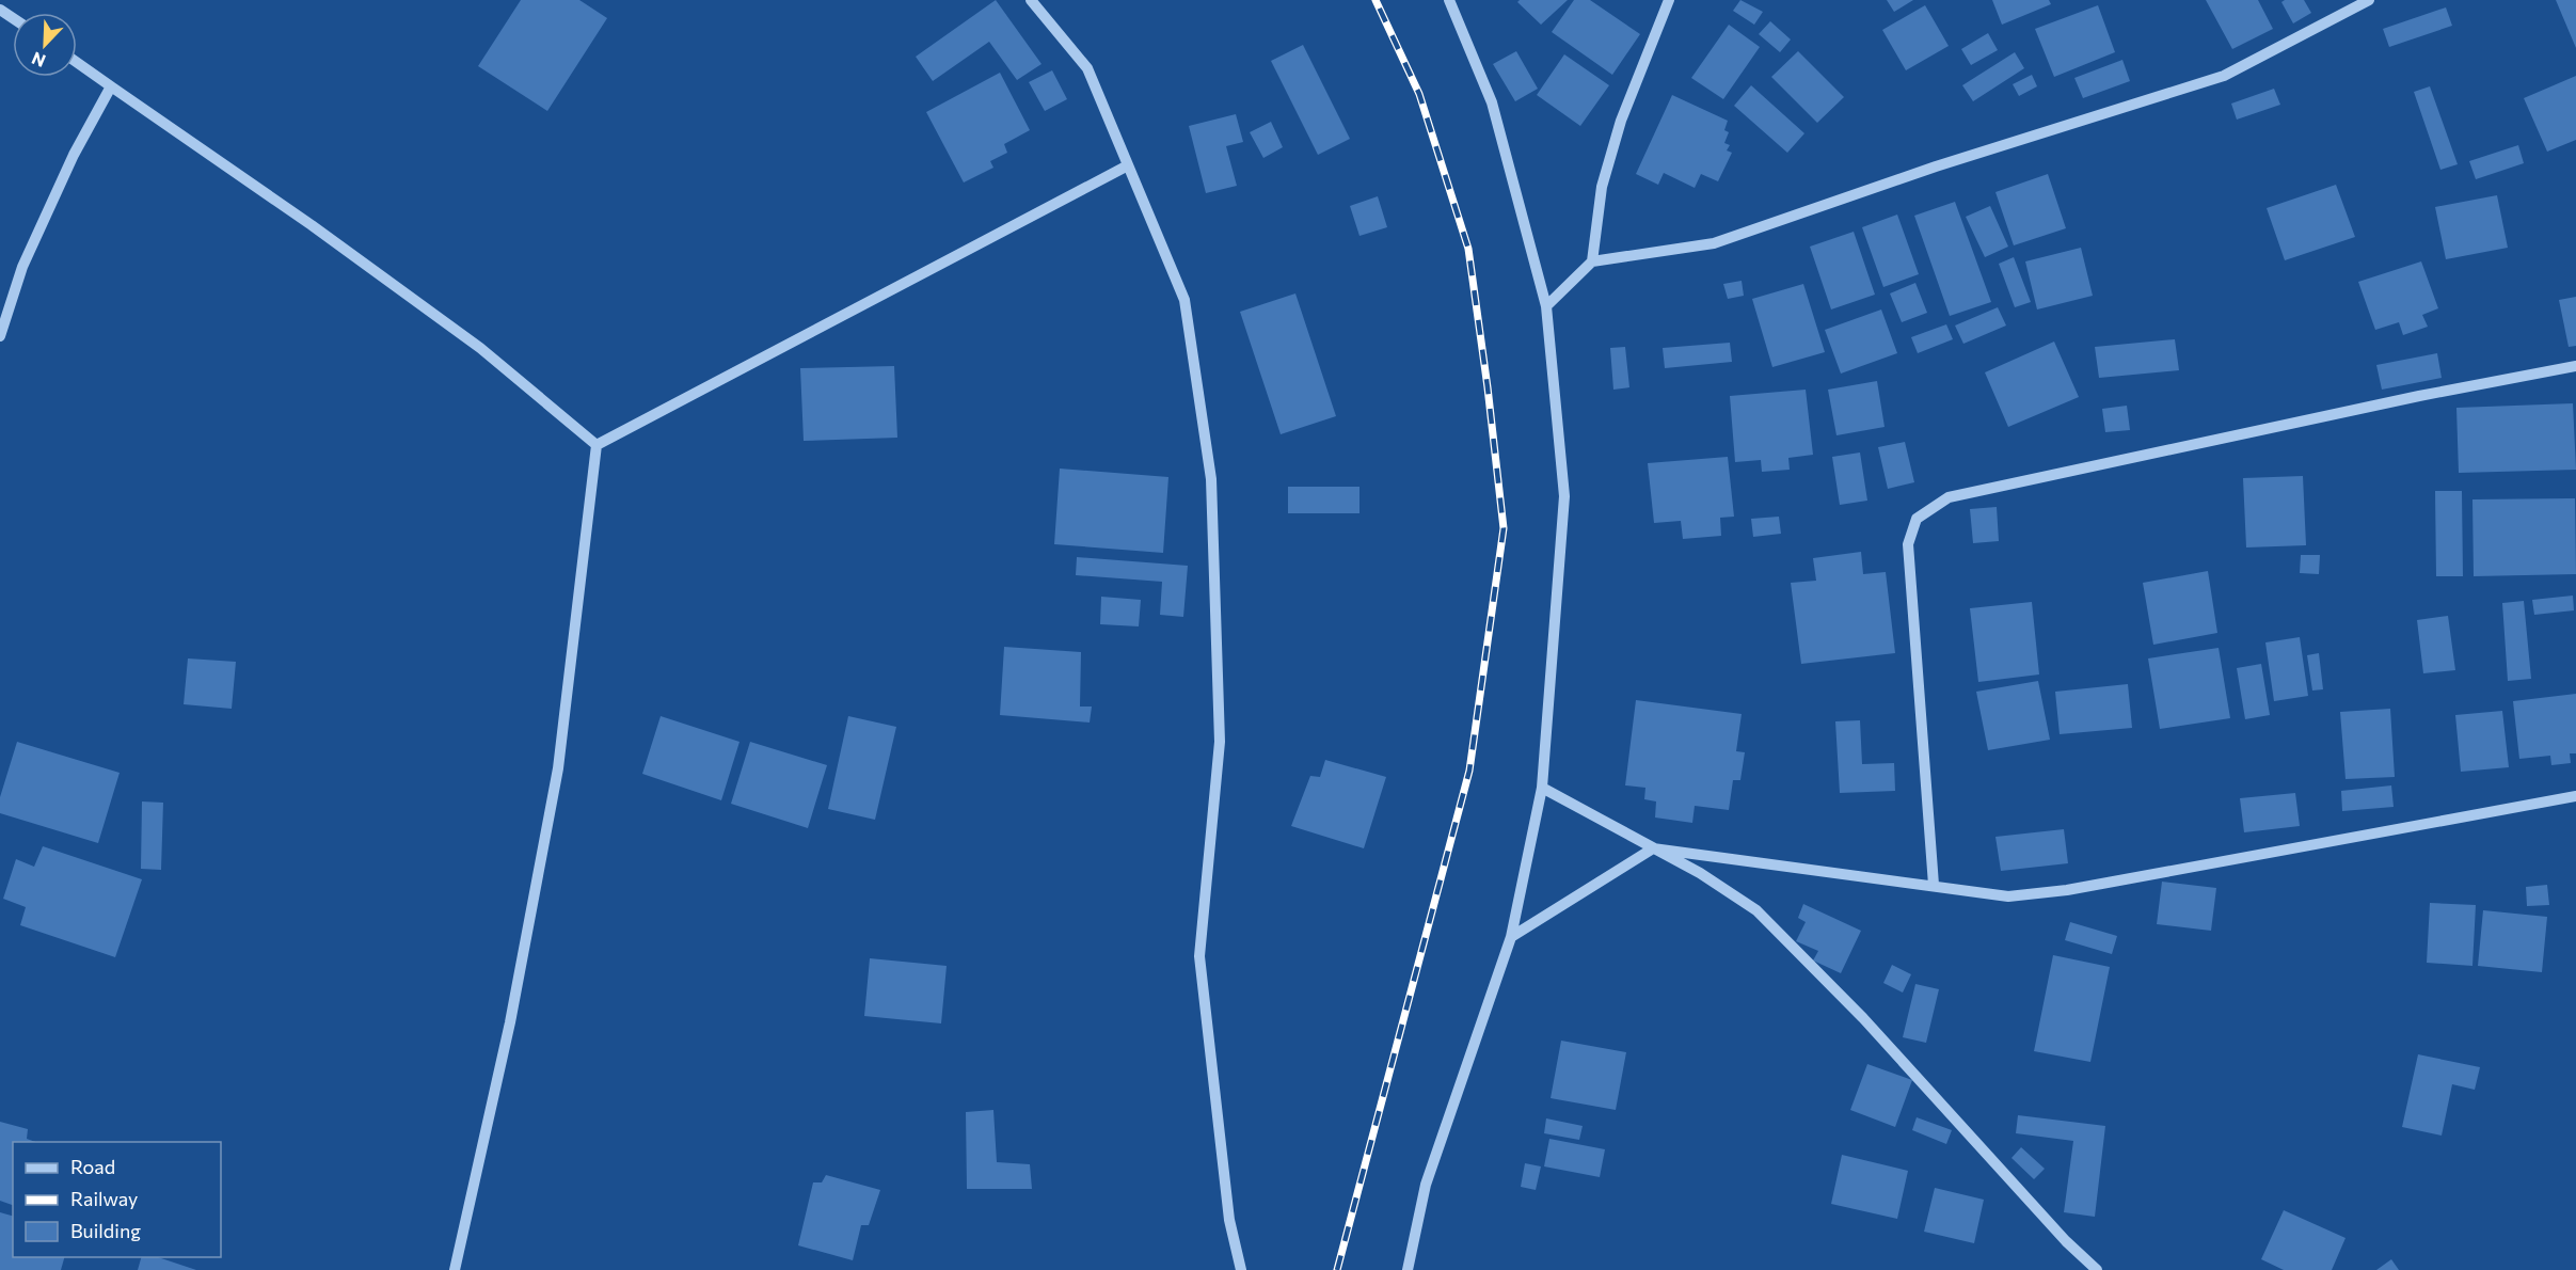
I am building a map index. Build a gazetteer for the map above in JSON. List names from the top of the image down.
{
  "legend": ["Road", "Railway", "Building"],
  "north": "bottom left"
}
